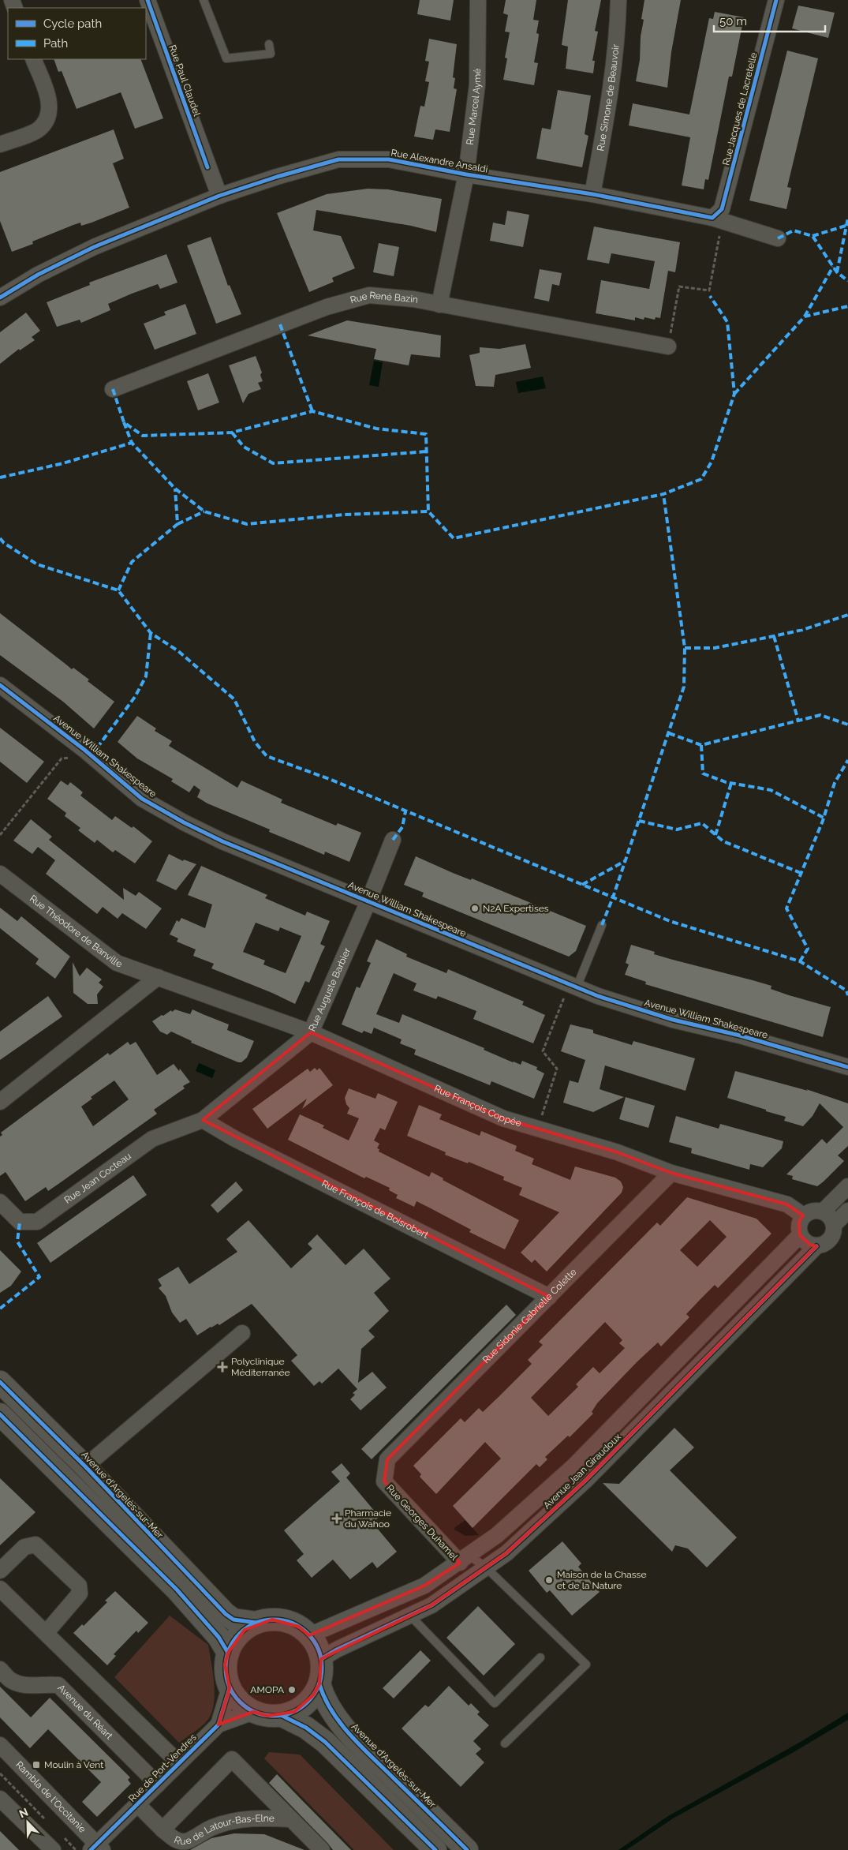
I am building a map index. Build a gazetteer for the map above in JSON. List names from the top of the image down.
{
  "streets": {
    "main road": ["Avenue d'Argelès-sur-Mer"],
    "street": [
      "Rue Paul Claudel",
      "Rue Simone de Beauvoir",
      "Rue Marcel Aymé",
      "Rue Jacques de Lacretelle",
      "Rue Alexandre Ansaldi",
      "Rue René Bazin",
      "Avenue William Shakespeare",
      "Rue Théodore de Banville",
      "Rue Auguste Barbier",
      "Rue François Coppée",
      "Rue Jean Cocteau",
      "Rue François de Boisrobert",
      "Rue Sidonie Gabrielle Colette",
      "Avenue Jean Giraudoux",
      "Rue Georges Duhamel",
      "Avenue du Réart",
      "Rue de Port-Vendres",
      "Rambla de l'Occitanie",
      "Rue de Latour-Bas-Elne"
    ]
  },
  "crossings": [
    ["Rue Paul Claudel", "Rue Alexandre Ansaldi"],
    ["Rue Simone de Beauvoir", "Rue Alexandre Ansaldi"],
    ["Rue Marcel Aymé", "Rue Alexandre Ansaldi"],
    ["Rue Marcel Aymé", "Rue René Bazin"],
    ["Rue Jacques de Lacretelle", "Rue Alexandre Ansaldi"],
    ["Avenue William Shakespeare", "Rue Auguste Barbier"],
    ["Rue Théodore de Banville", "Rue François Coppée"],
    ["Rue Auguste Barbier", "Rue François Coppée"],
    ["Rue Auguste Barbier", "Rue Jean Cocteau"],
    ["Rue Auguste Barbier", "Rue François de Boisrobert"],
    ["Rue François Coppée", "Rue Sidonie Gabrielle Colette"],
    ["Rue François Coppée", "Avenue Jean Giraudoux"],
    ["Rue Jean Cocteau", "Rue François de Boisrobert"],
    ["Rue François de Boisrobert", "Rue Sidonie Gabrielle Colette"],
    ["Rue Sidonie Gabrielle Colette", "Rue Georges Duhamel"],
    ["Avenue Jean Giraudoux", "Avenue d'Argelès-sur-Mer"],
    ["Avenue Jean Giraudoux", "Rue Georges Duhamel"],
    ["Avenue Jean Giraudoux", "Rue de Port-Vendres"],
    ["Avenue d'Argelès-sur-Mer", "Rue de Port-Vendres"],
    ["Avenue du Réart", "Rue de Port-Vendres"],
    ["Rue de Port-Vendres", "Rambla de l'Occitanie"],
    ["Rue de Port-Vendres", "Rue de Latour-Bas-Elne"]
  ],
  "places": {
    "other": ["N2A Expertises", "Maison de la Chasse et de la Nature", "AMOPA"],
    "health": ["Polyclinique Méditerranée", "Pharmacie du Wahoo"],
    "transit": ["Moulin à Vent"]
  },
  "legend": ["Cycle path", "Path"],
  "scale_bar": "50 m",
  "north": "top left"
}
